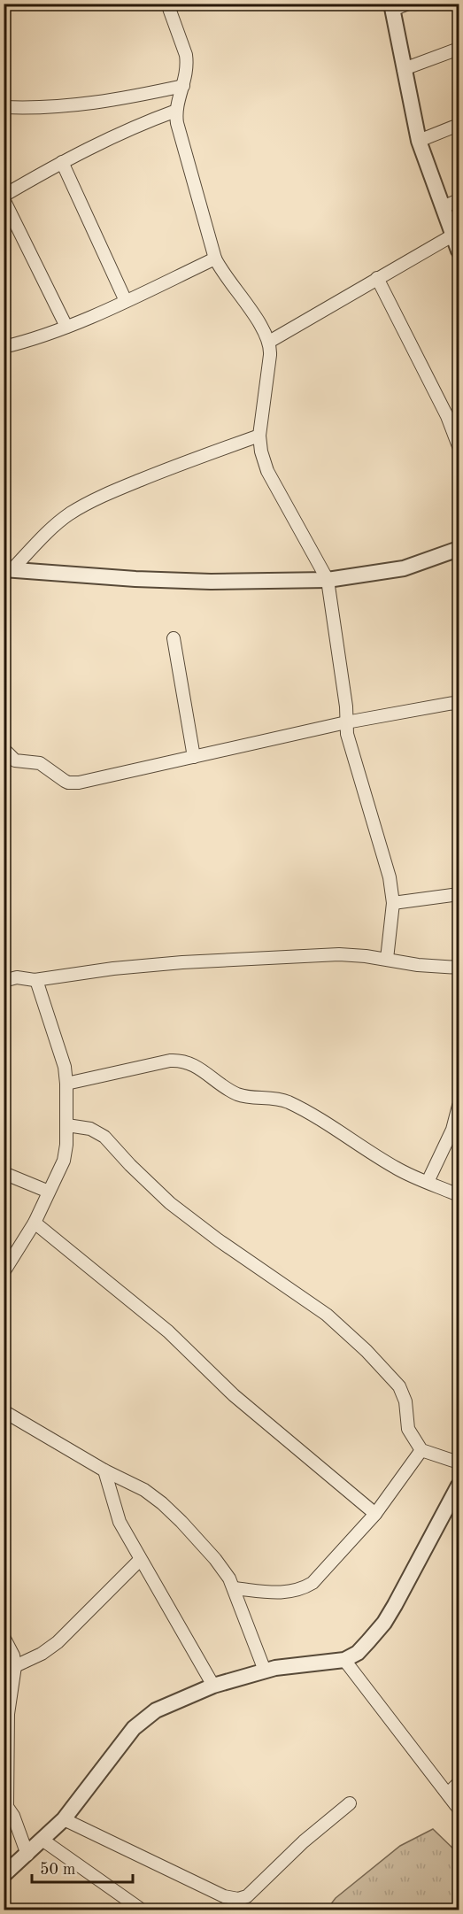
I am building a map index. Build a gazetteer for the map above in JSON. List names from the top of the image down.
{
  "scale_bar": "50 m"
}
